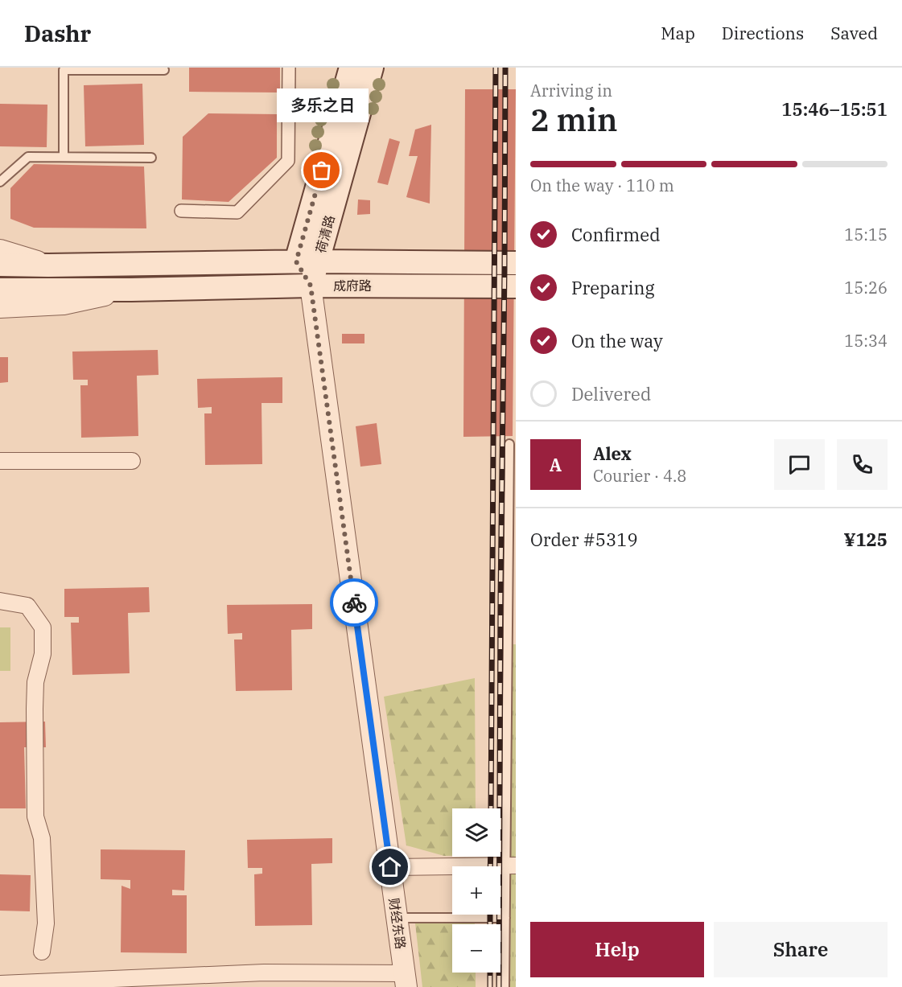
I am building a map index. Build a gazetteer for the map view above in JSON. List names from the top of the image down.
{
  "streets": {
    "main road": ["荷清路", "成府路"],
    "street": ["财经东路"]
  },
  "crossings": [
    ["荷清路", "成府路"],
    ["成府路", "财经东路"]
  ],
  "places": ["多乐之日"],
  "page": {
    "header": "Dashr",
    "nav": ["Map", "Directions", "Saved"],
    "heading": ["2 min", "Arriving in", "15:46–15:51"],
    "panel": [
      "Alex",
      "Courier · 4.8",
      "Order #5319",
      "¥125"
    ],
    "bubble": "多乐之日",
    "bar": "On the way · 110 m",
    "list": [
      ["Confirmed", "15:15"],
      ["Preparing", "15:26"],
      ["On the way", "15:34"],
      "Delivered"
    ],
    "round": "A",
    "map_buttons": ["+", "−"],
    "buttons": ["Help", "Share"]
  }
}
